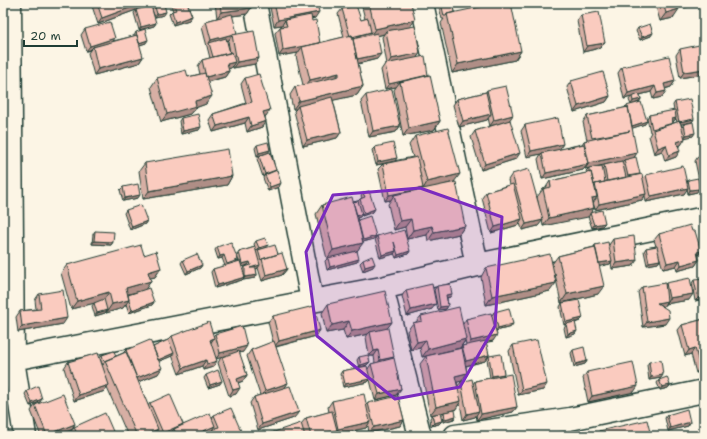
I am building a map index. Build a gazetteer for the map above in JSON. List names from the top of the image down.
{
  "scale_bar": "20 m"
}
